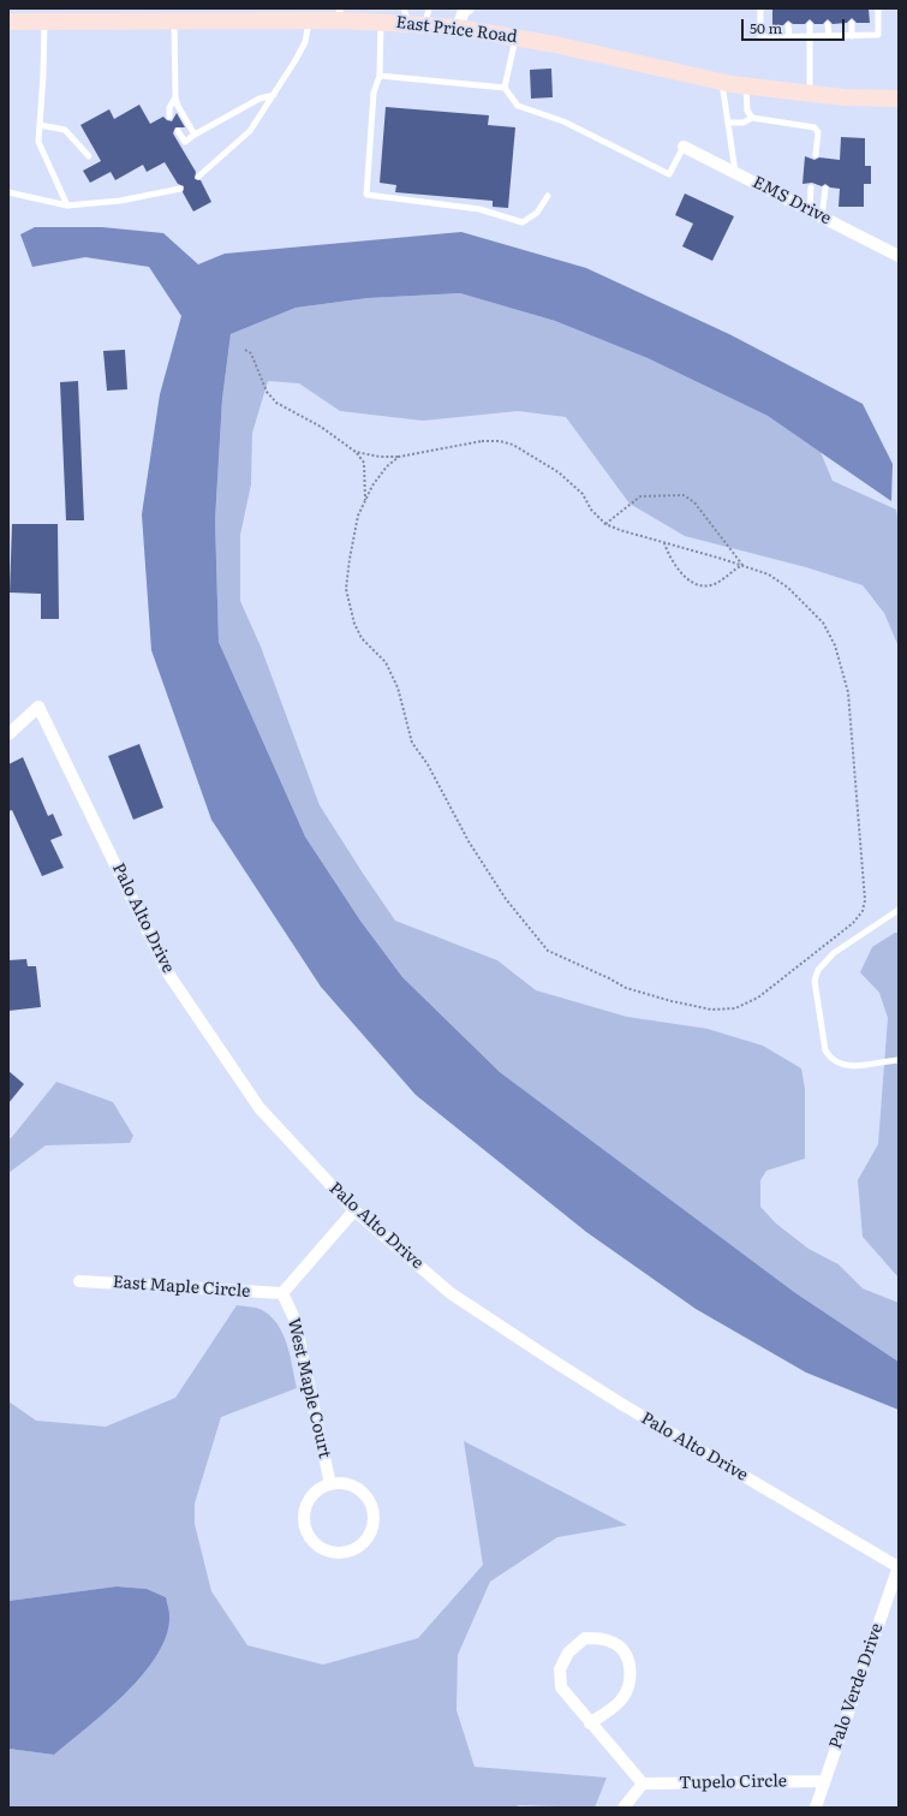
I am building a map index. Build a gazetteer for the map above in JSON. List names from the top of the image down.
{
  "streets": {
    "main road": ["East Price Road"],
    "street": [
      "EMS Drive",
      "Palo Alto Drive",
      "East Maple Circle",
      "West Maple Court",
      "Palo Verde Drive",
      "Tupelo Circle"
    ]
  },
  "crossings": [
    ["Palo Alto Drive", "Palo Verde Drive"],
    ["East Maple Circle", "West Maple Court"],
    ["Palo Verde Drive", "Tupelo Circle"]
  ],
  "scale_bar": "50 m"
}
